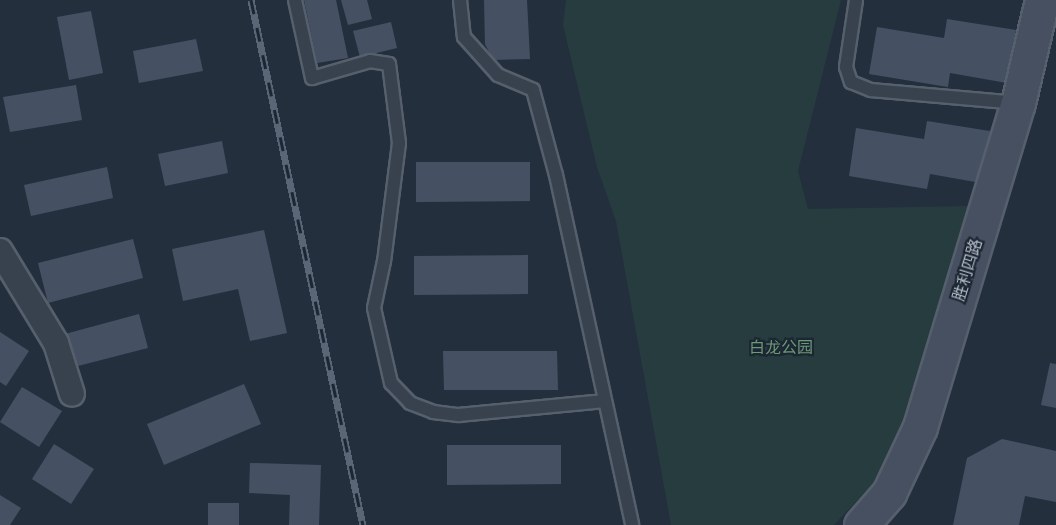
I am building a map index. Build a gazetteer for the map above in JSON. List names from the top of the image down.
{
  "streets": {
    "main road": ["胜利四路"]
  },
  "parks": ["白龙公园"]
}
